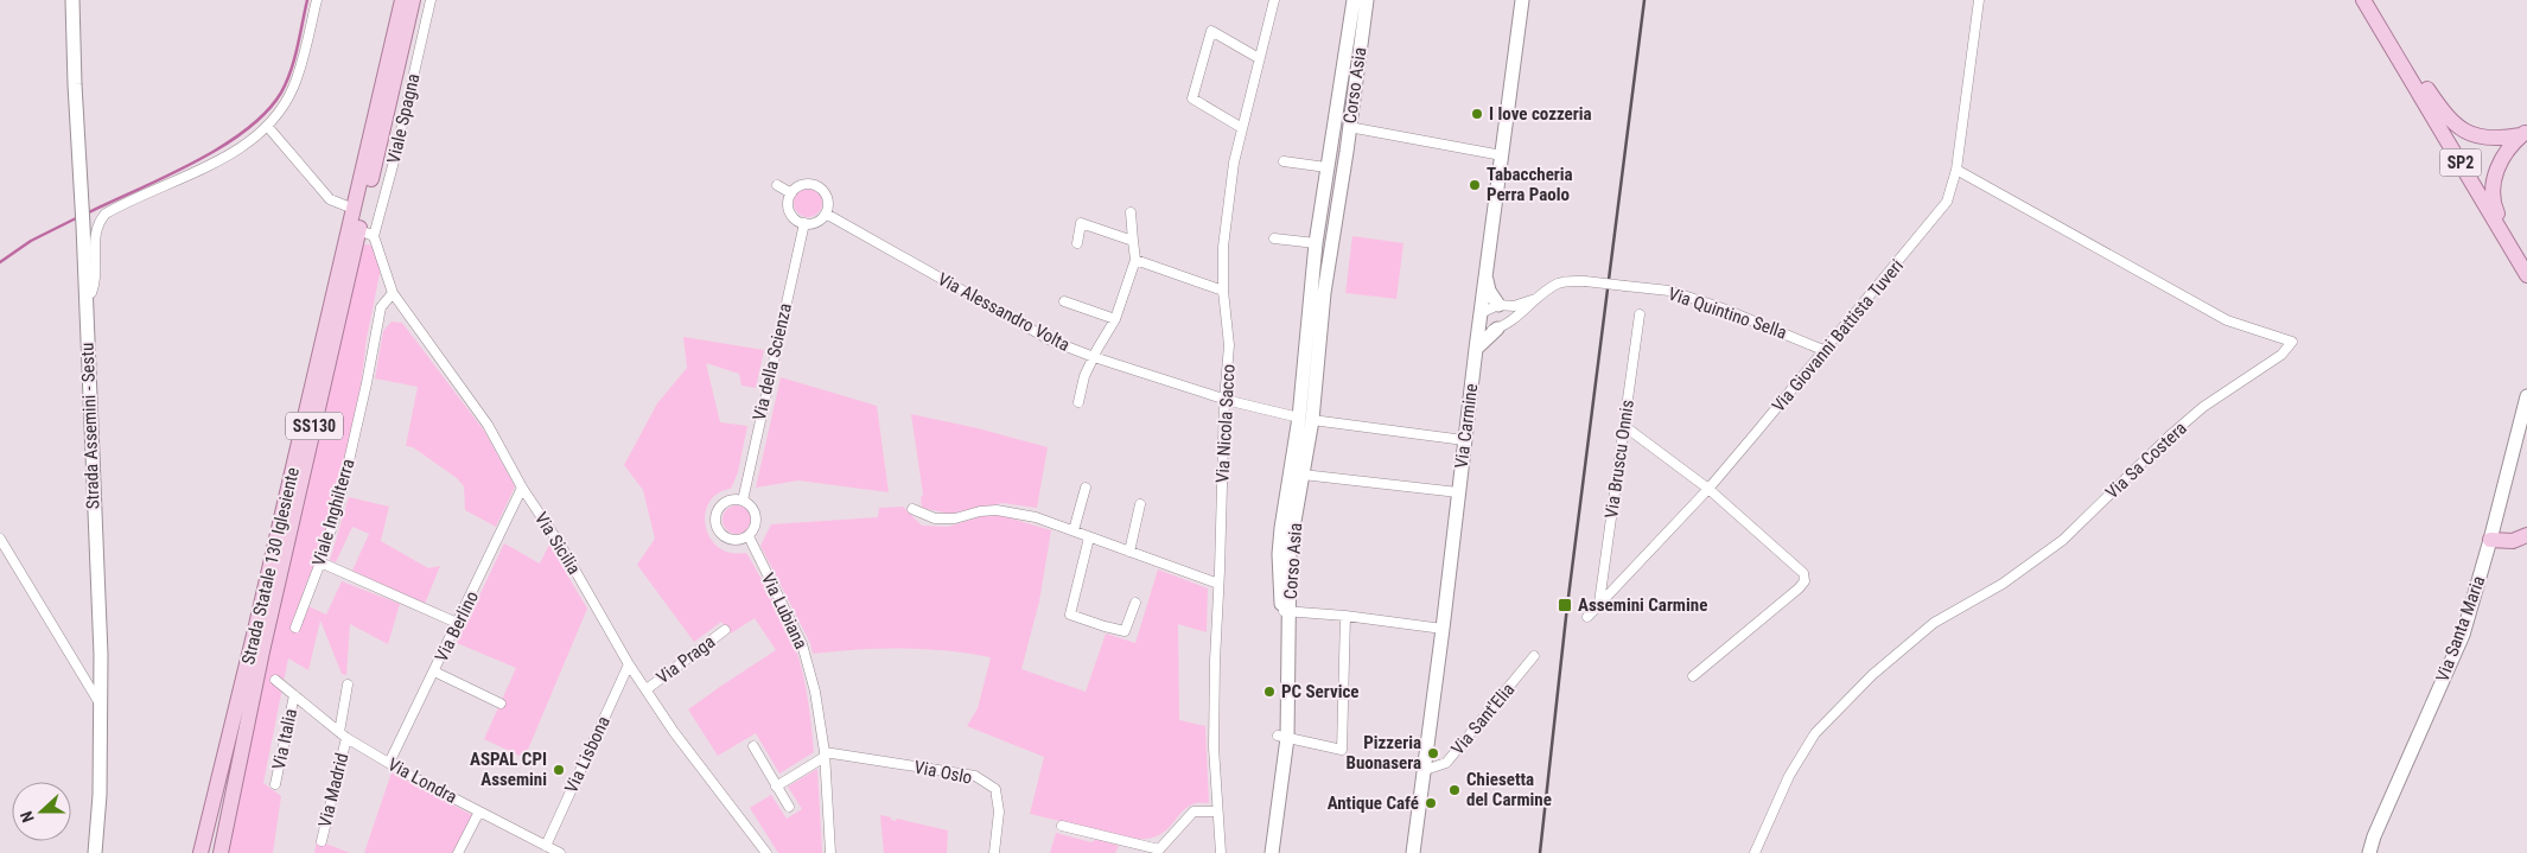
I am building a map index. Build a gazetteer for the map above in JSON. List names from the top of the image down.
{
  "streets": {
    "main road": ["SP2", "SS130", "Strada Statale 130 Iglesiente"],
    "street": [
      "Corso Asia",
      "Viale Spagna",
      "Via Alessandro Volta",
      "Via Quintino Sella",
      "Via Giovanni Battista Tuveri",
      "Via della Scienza",
      "Via Nicola Sacco",
      "Strada Assemini - Sestu",
      "Via Carmine",
      "Via Bruscu Onnis",
      "Via Sa Costera",
      "Viale Inghilterra",
      "Via Sicilia",
      "Via Lubiana",
      "Via Berlino",
      "Via Santa Maria",
      "Via Praga",
      "Via Sant'Elia",
      "Via Italia",
      "Via Lisbona",
      "Via Oslo",
      "Via Londra",
      "Via Madrid"
    ]
  },
  "crossings": [
    ["Corso Asia", "Via Alessandro Volta"],
    ["Viale Spagna", "Via Sicilia"],
    ["Via Alessandro Volta", "Via della Scienza"],
    ["Via Alessandro Volta", "Via Nicola Sacco"],
    ["Via Alessandro Volta", "Via Carmine"],
    ["Via Quintino Sella", "Via Giovanni Battista Tuveri"],
    ["Via Giovanni Battista Tuveri", "Via Bruscu Onnis"],
    ["Via Giovanni Battista Tuveri", "Via Sa Costera"],
    ["Via della Scienza", "Via Lubiana"],
    ["Via Carmine", "Via Sant'Elia"],
    ["Viale Inghilterra", "Via Sicilia"],
    ["Via Sicilia", "Via Berlino"],
    ["Via Sicilia", "Via Praga"],
    ["Via Sicilia", "Via Lisbona"],
    ["Via Lubiana", "Via Oslo"],
    ["Via Berlino", "Via Londra"],
    ["Via Italia", "Via Londra"],
    ["Via Lisbona", "Via Londra"],
    ["Via Londra", "Via Madrid"]
  ],
  "places": {
    "other": [
      "I love cozzeria",
      "Tabaccheria Perra Paolo",
      "PC Service",
      "Pizzeria Buonasera",
      "ASPAL CPI Assemini",
      "Chiesetta del Carmine",
      "Antique Café"
    ],
    "transit": ["Assemini Carmine"]
  },
  "north": "left"
}
